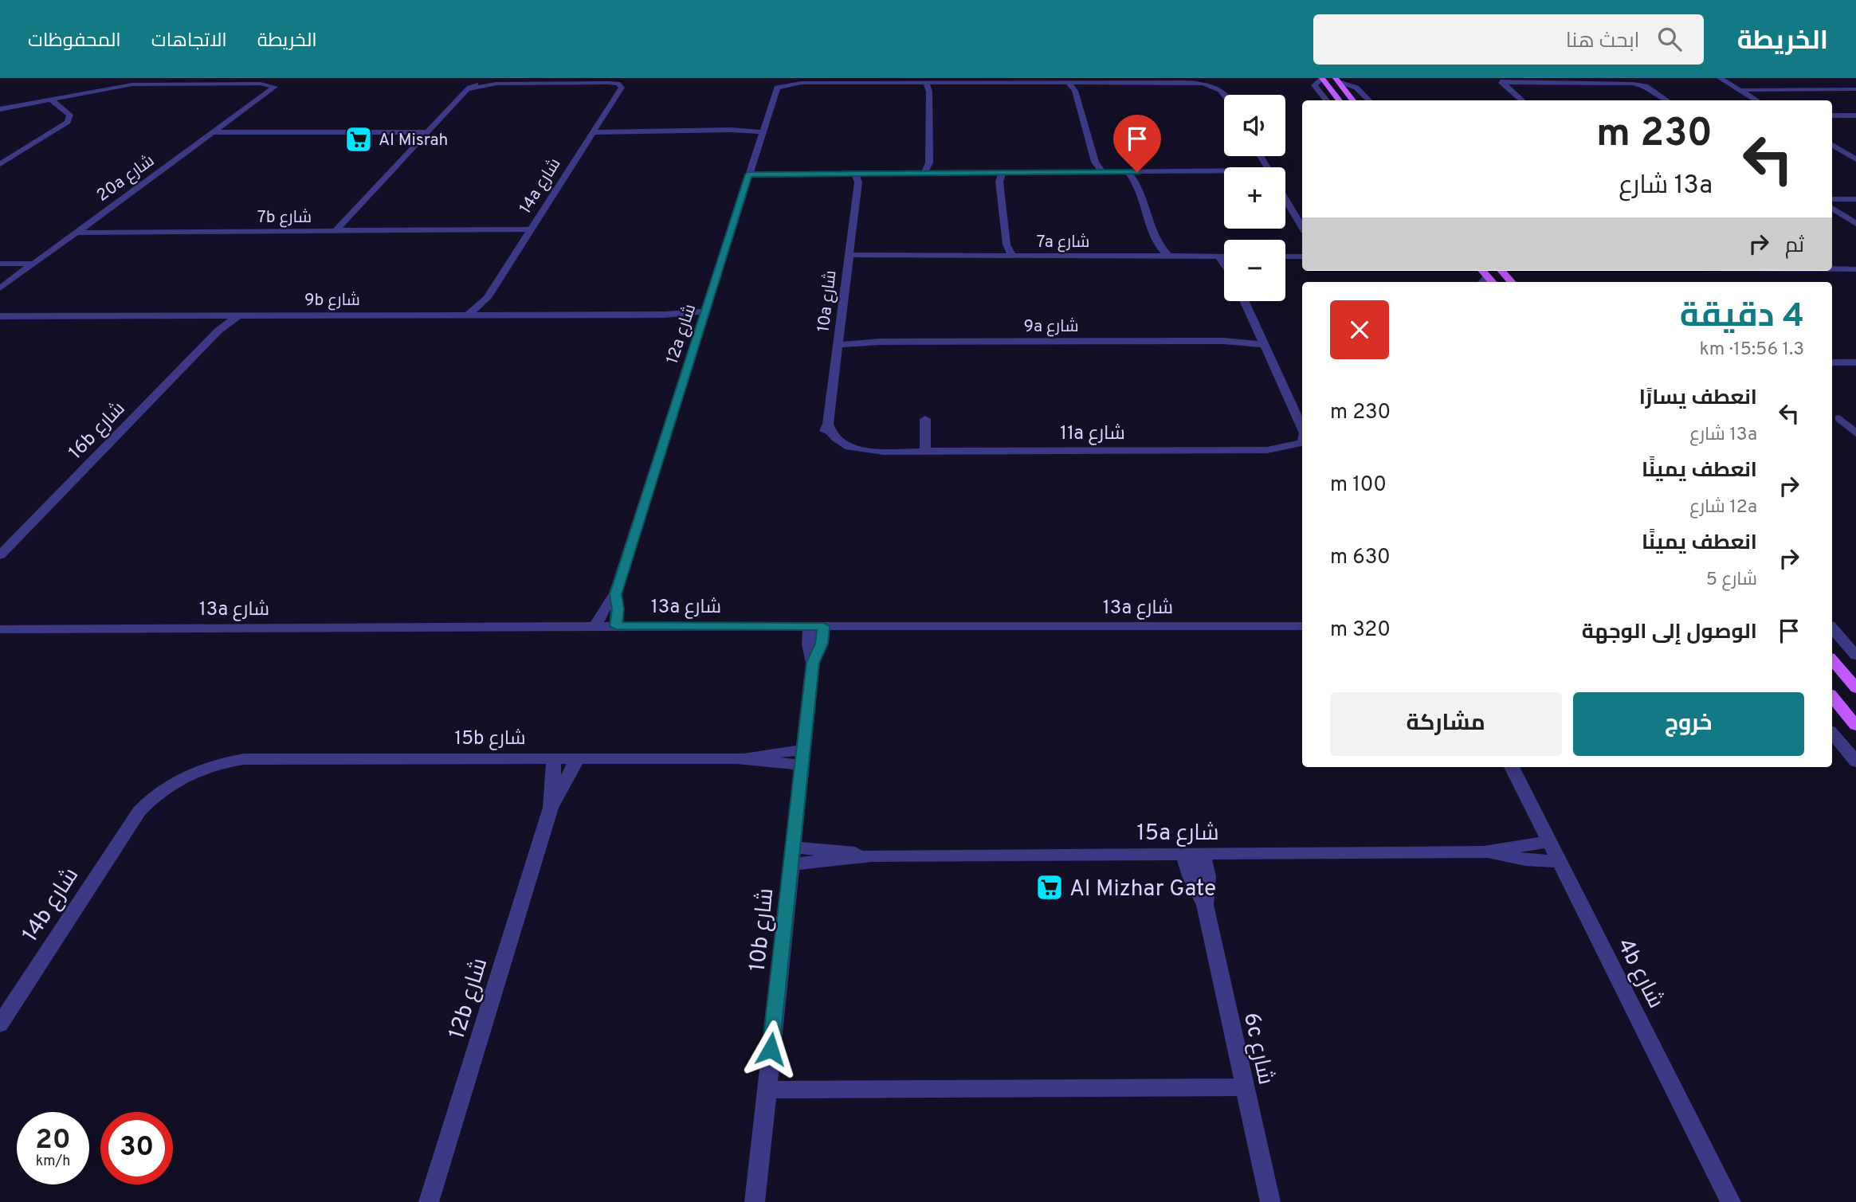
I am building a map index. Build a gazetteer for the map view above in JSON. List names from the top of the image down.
{
  "streets": {
    "street": [
      "20a شارع",
      "14a شارع",
      "7b شارع",
      "7a شارع",
      "9b شارع",
      "10a شارع",
      "9a شارع",
      "12a شارع",
      "16b شارع",
      "11a شارع",
      "13a شارع",
      "15b شارع",
      "15a شارع",
      "14b شارع",
      "10b شارع",
      "4b شارع",
      "12b شارع",
      "6c شارع"
    ]
  },
  "crossings": [
    ["20a شارع", "7b شارع"],
    ["14a شارع", "7b شارع"],
    ["14a شارع", "9b شارع"],
    ["7a شارع", "10a شارع"],
    ["9b شارع", "12a شارع"],
    ["9b شارع", "16b شارع"],
    ["10a شارع", "9a شارع"],
    ["10a شارع", "11a شارع"],
    ["9a شارع", "11a شارع"],
    ["12a شارع", "13a شارع"],
    ["13a شارع", "10b شارع"],
    ["15b شارع", "14b شارع"],
    ["15b شارع", "10b شارع"],
    ["15b شارع", "12b شارع"],
    ["15a شارع", "10b شارع"],
    ["15a شارع", "4b شارع"],
    ["15a شارع", "6c شارع"]
  ],
  "places": {
    "supermarket": ["Al Misrah", "Al Mizhar Gate"]
  },
  "page": {
    "header": "الخريطة",
    "search": "ابحث هنا",
    "nav": ["الخريطة", "الاتجاهات", "المحفوظات"],
    "map_buttons": ["+", "−"],
    "turn": ["230 m", "13a شارع"],
    "then": "ثم",
    "heading": ["4 دقيقة", "1.3 km · 15:56"],
    "list": [
      {
        "name": "انعطف يسارًا",
        "note": "13a شارع",
        "value": "230 m"
      },
      {
        "name": "انعطف يمينًا",
        "note": "12a شارع",
        "value": "100 m"
      },
      {
        "name": "انعطف يمينًا",
        "note": "شارع 5",
        "value": "630 m"
      },
      {
        "name": "الوصول إلى الوجهة",
        "value": "320 m"
      }
    ],
    "buttons": ["خروج", "مشاركة"],
    "speed": "20 km/h",
    "limit": "30"
  }
}
